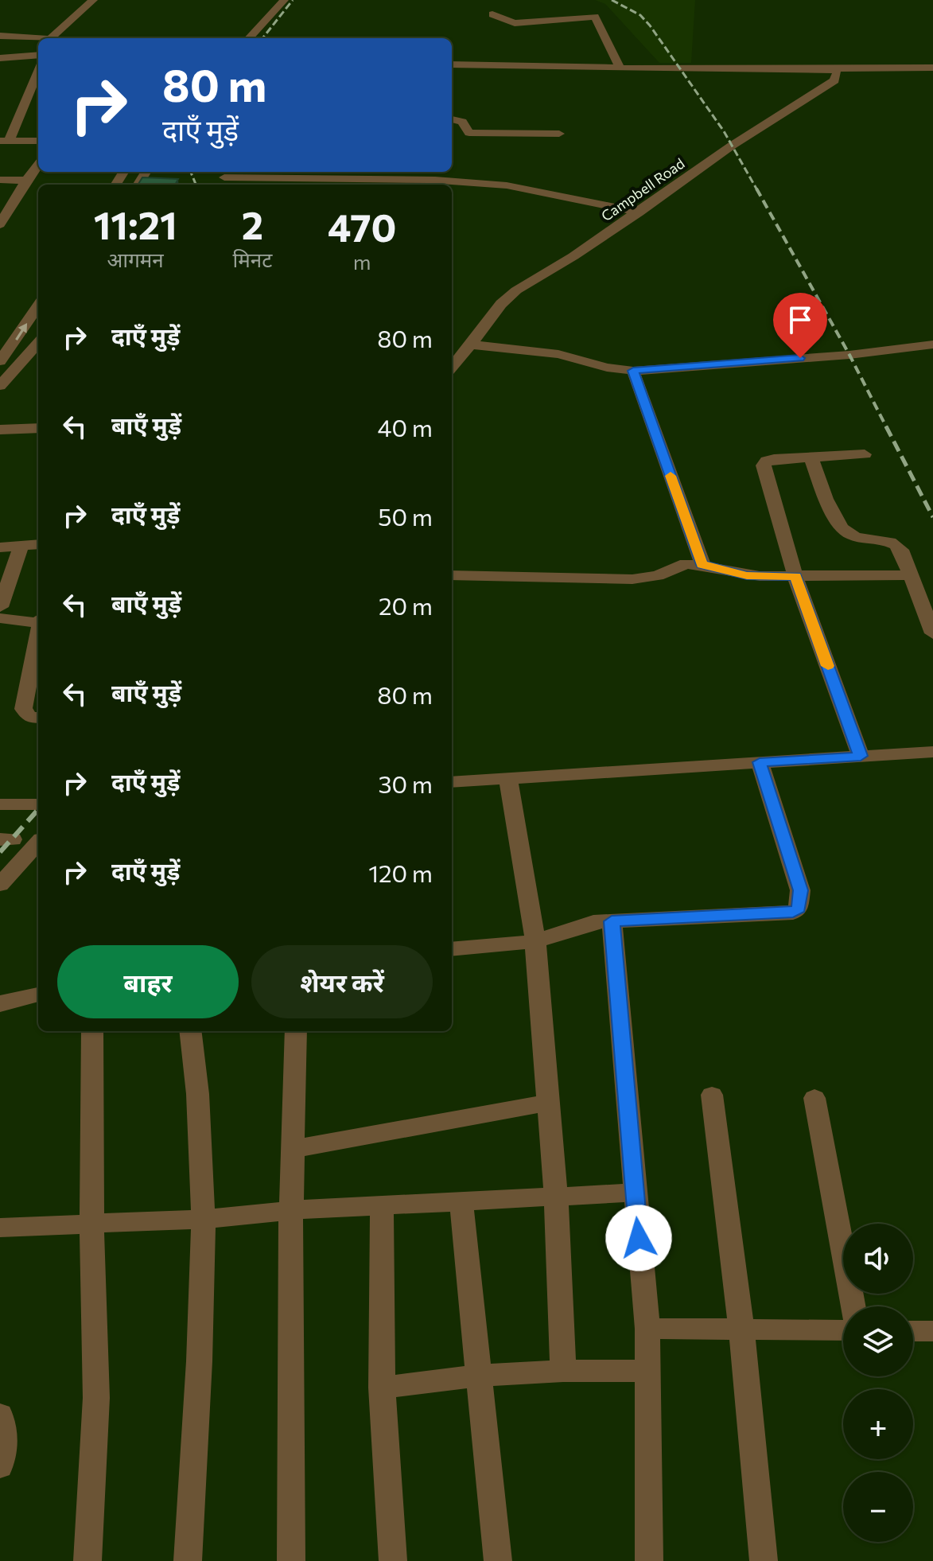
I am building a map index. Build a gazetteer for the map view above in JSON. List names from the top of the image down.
{
  "streets": {
    "street": ["Campbell Road"]
  },
  "page": {
    "turn": ["80 m", "दाएँ मुड़ें"],
    "eta": [
      "11:21",
      "आगमन",
      "2",
      "मिनट",
      "470",
      "m"
    ],
    "list": [
      {
        "name": "दाएँ मुड़ें",
        "value": "80 m"
      },
      {
        "name": "बाएँ मुड़ें",
        "value": "40 m"
      },
      {
        "name": "दाएँ मुड़ें",
        "value": "50 m"
      },
      {
        "name": "बाएँ मुड़ें",
        "value": "20 m"
      },
      {
        "name": "बाएँ मुड़ें",
        "value": "80 m"
      },
      {
        "name": "दाएँ मुड़ें",
        "value": "30 m"
      },
      {
        "name": "दाएँ मुड़ें",
        "value": "120 m"
      }
    ],
    "buttons": ["बाहर", "शेयर करें"],
    "map_buttons": ["+", "−"]
  }
}
